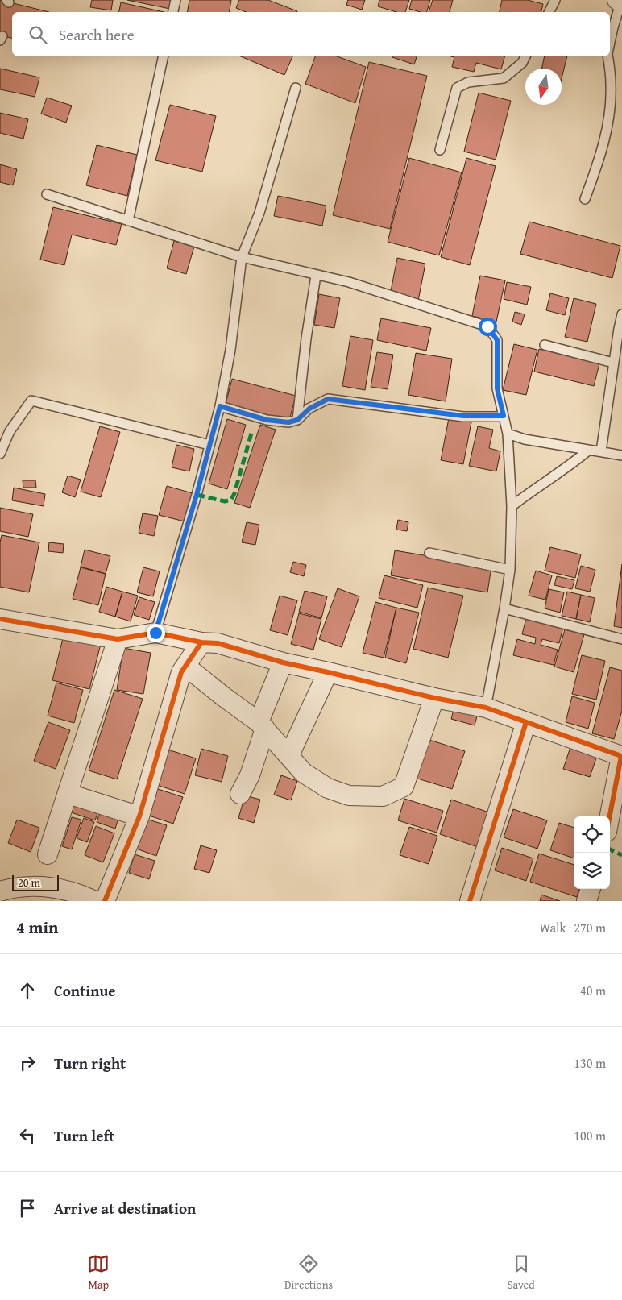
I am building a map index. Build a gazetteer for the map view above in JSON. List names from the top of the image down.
{
  "scale_bar": "20 m",
  "north": "bottom",
  "page": {
    "search": "Search here",
    "scale": "20 m",
    "heading": ["4 min", "Walk · 270 m"],
    "list": [
      ["Continue", "40 m"],
      ["Turn right", "130 m"],
      ["Turn left", "100 m"],
      "Arrive at destination"
    ],
    "nav": ["Map", "Directions", "Saved"]
  }
}
